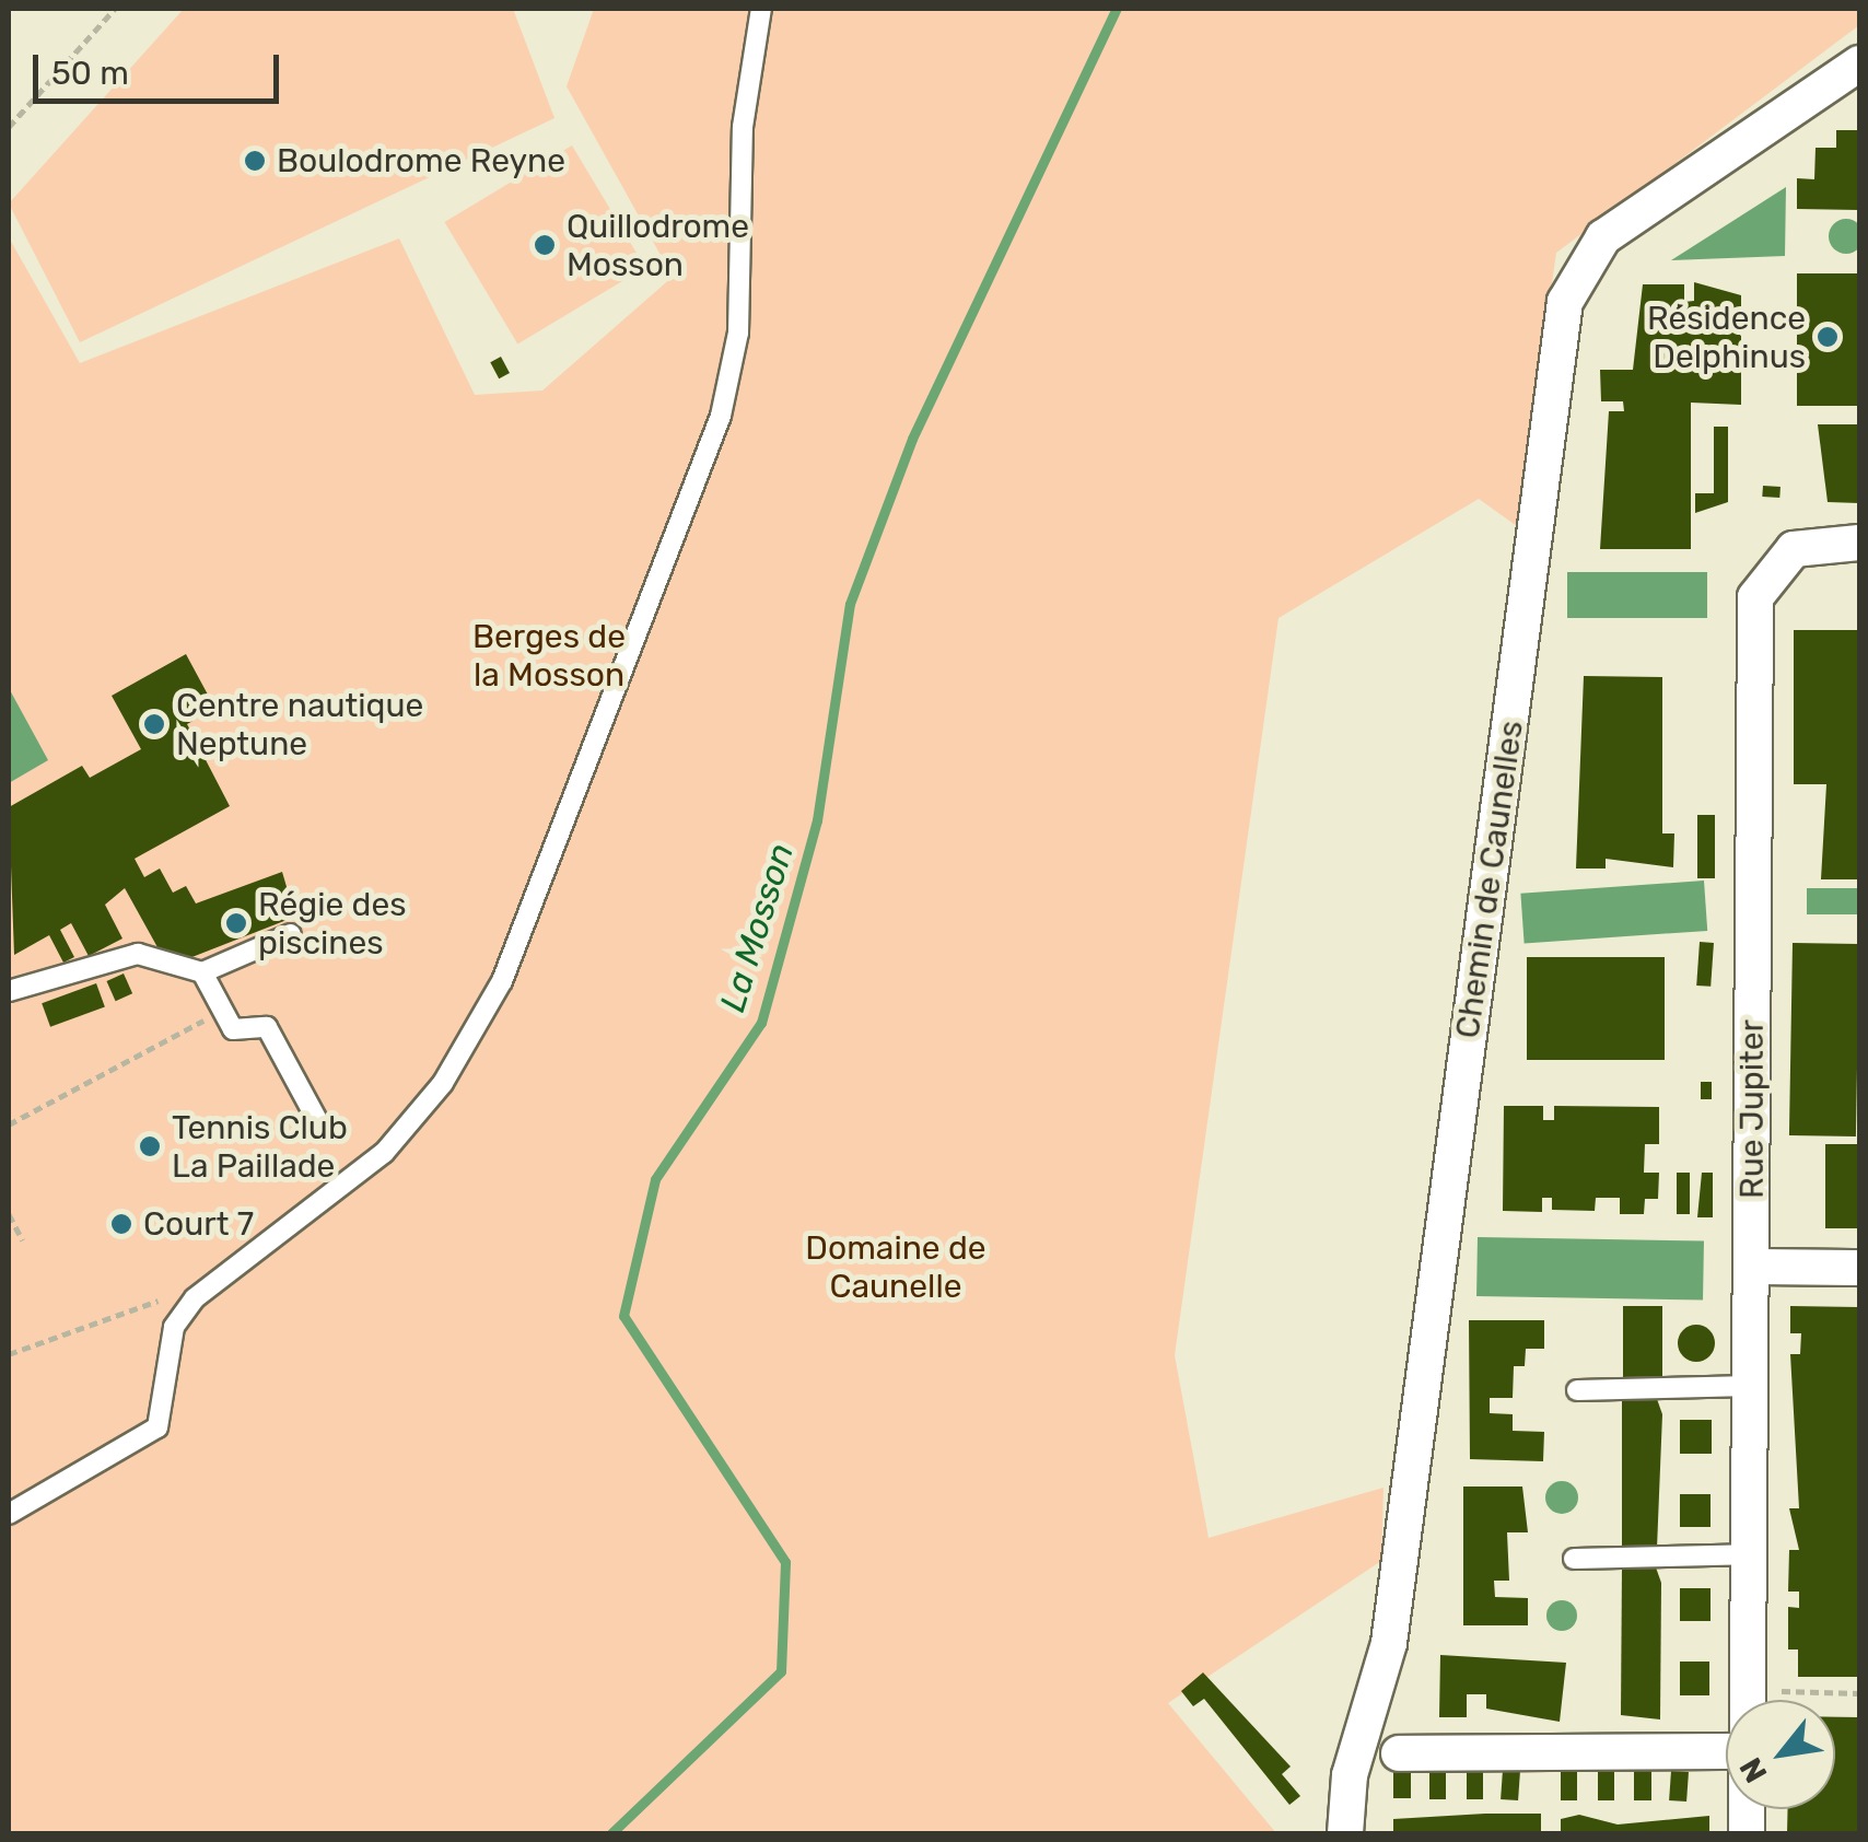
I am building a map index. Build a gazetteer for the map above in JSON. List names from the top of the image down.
{
  "streets": {
    "street": ["Chemin de Caunelles", "Rue Jupiter"]
  },
  "water": ["La Mosson"],
  "parks": ["Berges de la Mosson", "Domaine de Caunelle"],
  "places": [
    "Boulodrome Reyne",
    "Quillodrome Mosson",
    "Résidence Delphinus",
    "Centre nautique Neptune",
    "Régie des piscines",
    "Tennis Club La Paillade",
    "Court 7"
  ],
  "scale_bar": "50 m",
  "north": "bottom left"
}
